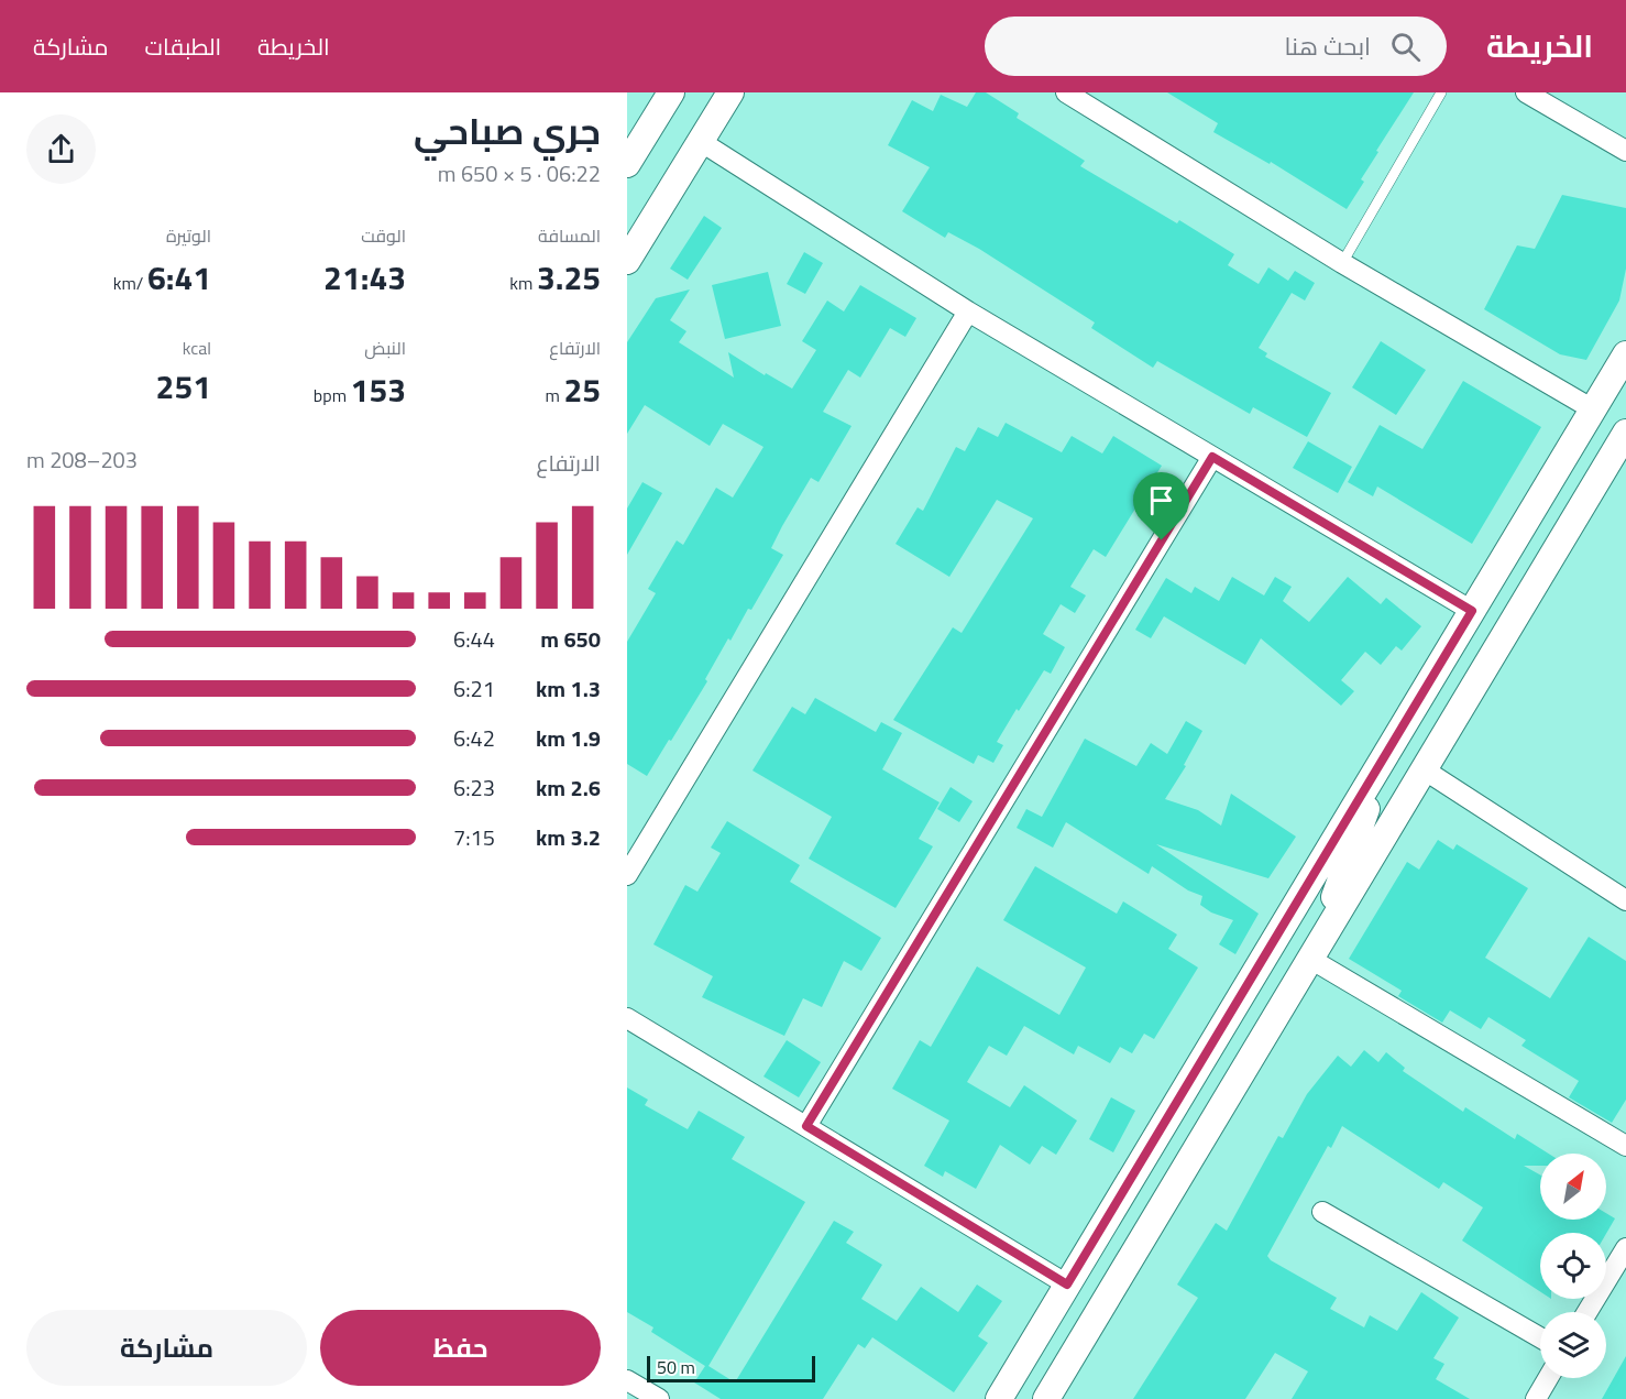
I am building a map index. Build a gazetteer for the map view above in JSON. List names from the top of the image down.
{
  "scale_bar": "50 m",
  "north": "top right",
  "page": {
    "header": "الخريطة",
    "search": "ابحث هنا",
    "nav": ["الخريطة", "الطبقات", "مشاركة"],
    "heading": ["جري صباحي", "06:22 · 5 × 650 m"],
    "stats": [
      ["المسافة", "3.25 km"],
      ["الوقت", "21:43"],
      ["الوتيرة", "6:41 /km"],
      ["الارتفاع", "25 m"],
      ["النبض", "153 bpm"],
      ["kcal", "251"]
    ],
    "chart": ["الارتفاع", "203–208 m"],
    "list": [
      {
        "name": "650 m",
        "note": "6:44"
      },
      {
        "name": "1.3 km",
        "note": "6:21"
      },
      {
        "name": "1.9 km",
        "note": "6:42"
      },
      {
        "name": "2.6 km",
        "note": "6:23"
      },
      {
        "name": "3.2 km",
        "note": "7:15"
      }
    ],
    "buttons": ["حفظ", "مشاركة"],
    "scale": "50 m"
  }
}
